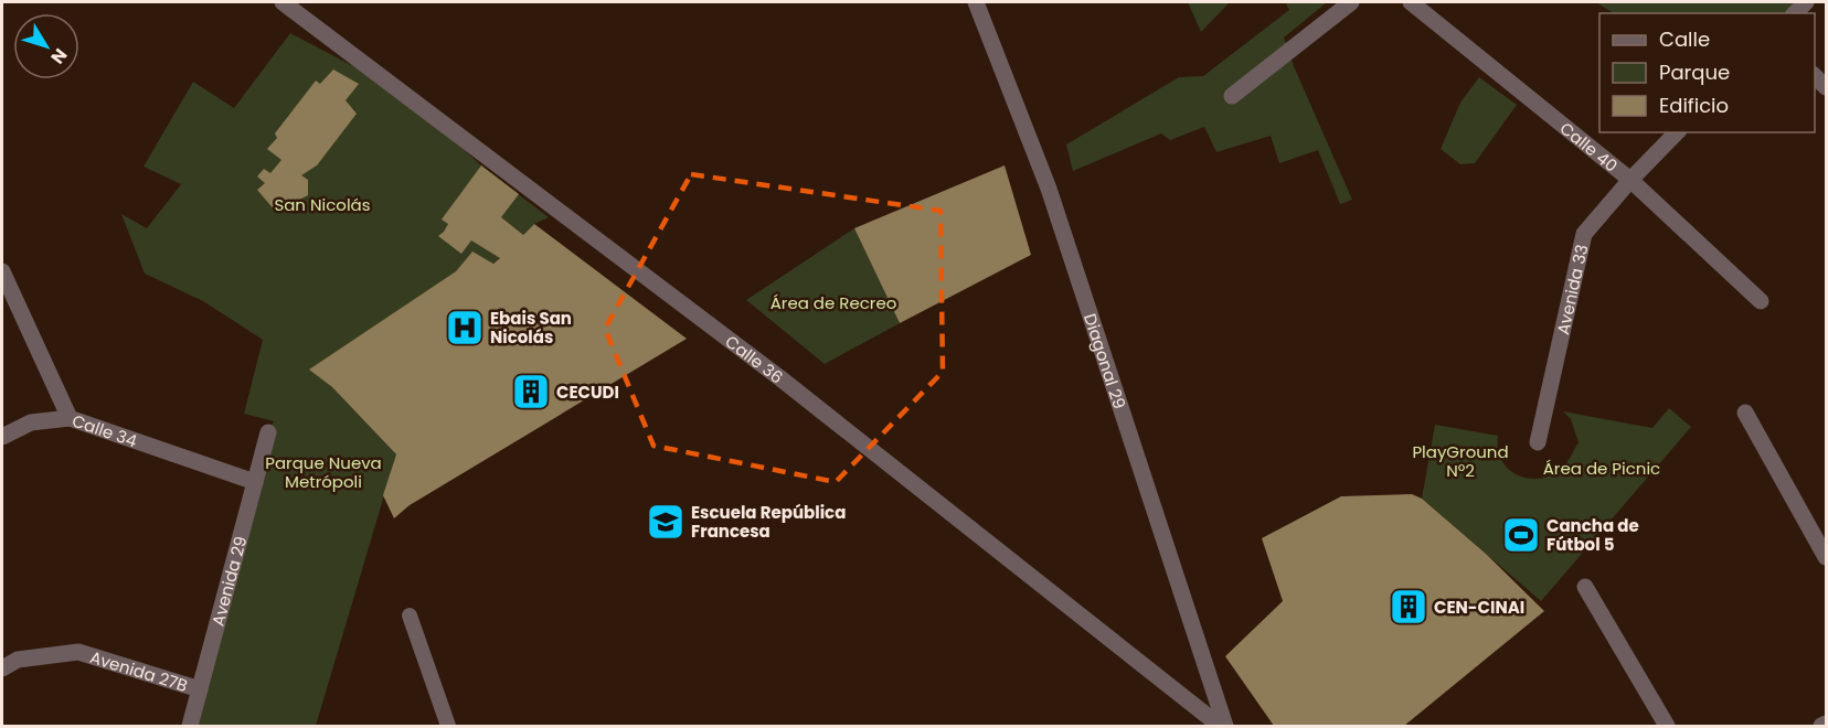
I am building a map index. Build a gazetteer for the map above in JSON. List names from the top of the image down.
{
  "streets": {
    "street": [
      "Calle 40",
      "Avenida 33",
      "Calle 36",
      "Diagonal 29",
      "Calle 34",
      "Avenida 29",
      "Avenida 27B"
    ]
  },
  "crossings": [
    ["Calle 40", "Avenida 33"],
    ["Calle 34", "Avenida 29"],
    ["Avenida 29", "Avenida 27B"]
  ],
  "parks": [
    "San Nicolás",
    "Área de Recreo",
    "PlayGround Nº2",
    "Parque Nueva Metrópoli",
    "Área de Picnic"
  ],
  "places": {
    "hospital": ["Ebais San Nicolás"],
    "building": ["CECUDI", "CEN-CINAI"],
    "school or university": ["Escuela República Francesa"],
    "sports": ["Cancha de Fútbol 5"]
  },
  "legend": ["Calle", "Parque", "Edificio"],
  "north": "bottom right"
}
